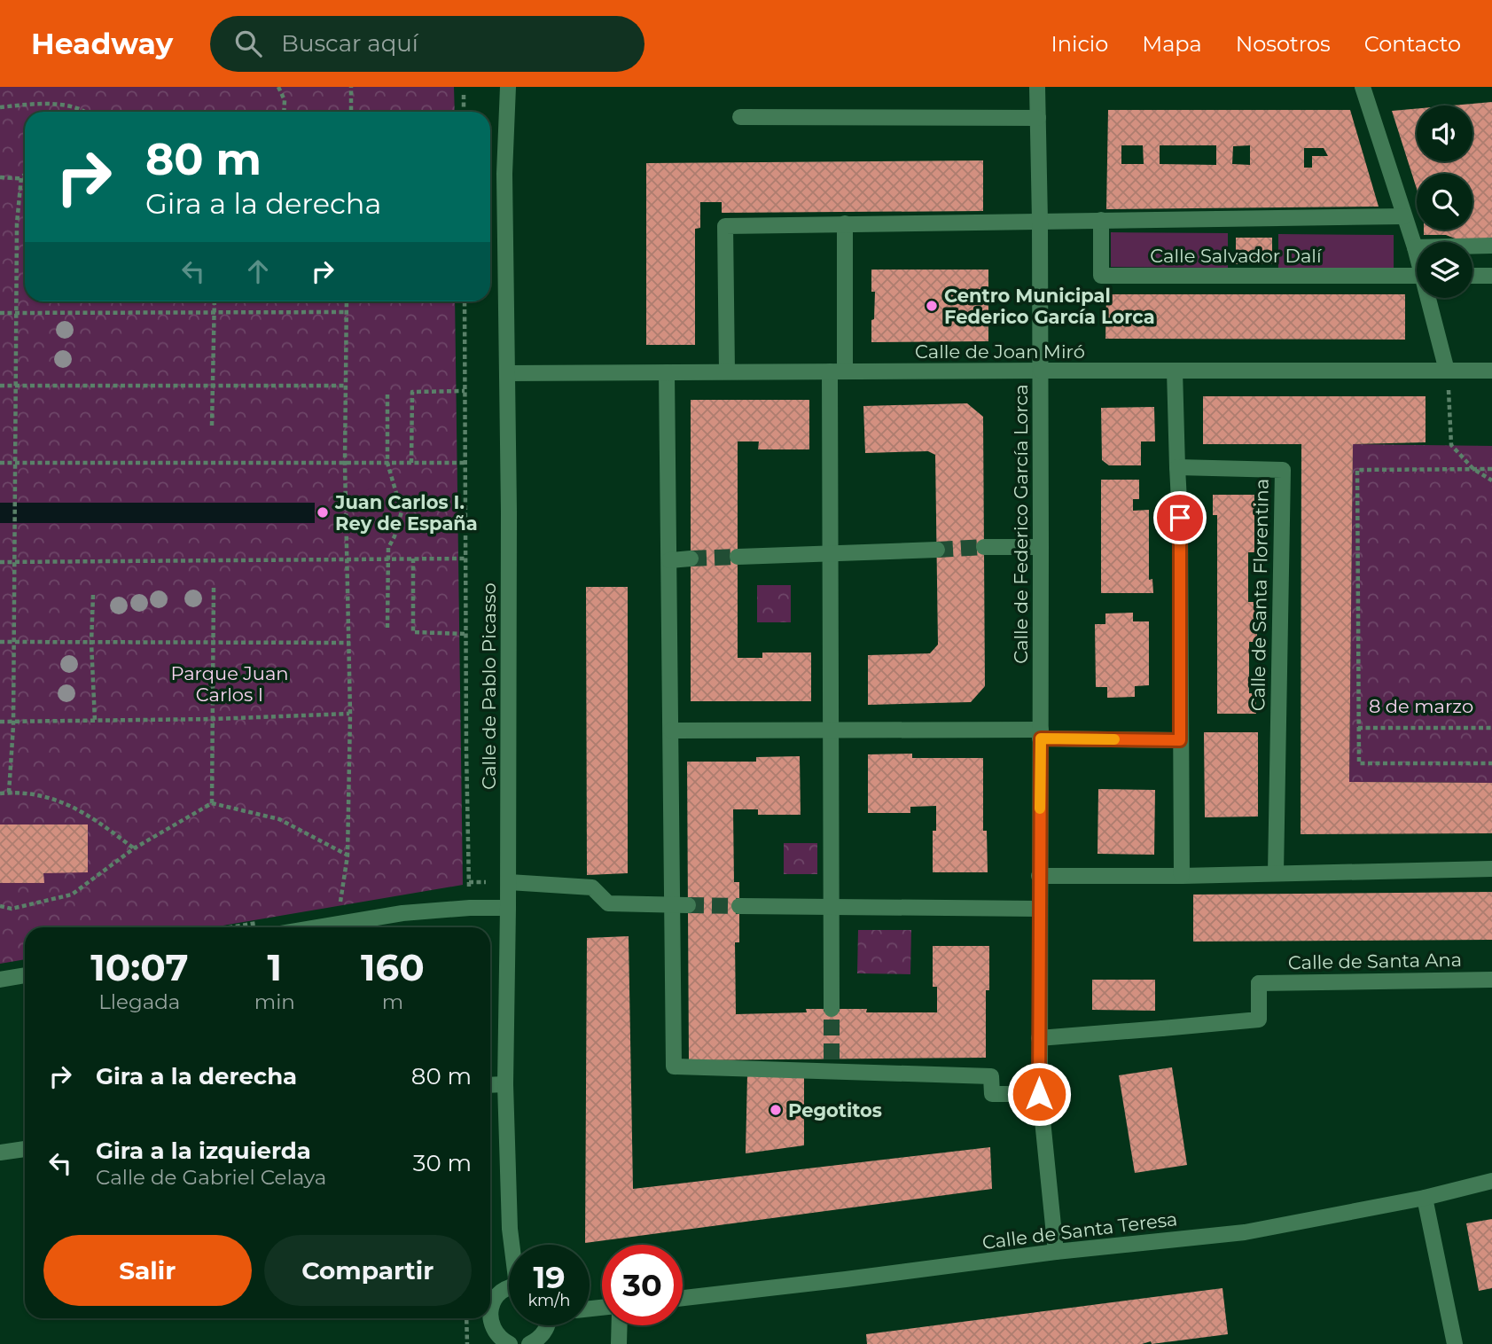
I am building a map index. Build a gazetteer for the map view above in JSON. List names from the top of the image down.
{
  "streets": {
    "street": [
      "Calle Salvador Dalí",
      "Calle de Joan Miró",
      "Calle de Federico García Lorca",
      "Calle de Santa Florentina",
      "Calle de Pablo Picasso",
      "Calle de Santa Ana",
      "Calle de Santa Teresa"
    ]
  },
  "crossings": [
    ["Calle Salvador Dalí", "Calle de Joan Miró"],
    ["Calle Salvador Dalí", "Calle de Federico García Lorca"],
    ["Calle de Joan Miró", "Calle de Federico García Lorca"],
    ["Calle de Joan Miró", "Calle de Pablo Picasso"],
    ["Calle de Federico García Lorca", "Calle de Santa Ana"],
    ["Calle de Federico García Lorca", "Calle de Santa Teresa"]
  ],
  "parks": ["Parque Juan Carlos I", "8 de marzo"],
  "places": ["Centro Municipal Federico García Lorca", "Juan Carlos I. Rey de España", "Pegotitos"],
  "page": {
    "header": "Headway",
    "search": "Buscar aquí",
    "nav": [
      "Inicio",
      "Mapa",
      "Nosotros",
      "Contacto"
    ],
    "turn": ["80 m", "Gira a la derecha"],
    "eta": [
      "10:07",
      "Llegada",
      "1",
      "min",
      "160",
      "m"
    ],
    "list": [
      {
        "name": "Gira a la derecha",
        "value": "80 m"
      },
      {
        "name": "Gira a la izquierda",
        "note": "Calle de Gabriel Celaya",
        "value": "30 m"
      }
    ],
    "buttons": ["Salir", "Compartir"],
    "speed": "19 km/h",
    "limit": "30"
  }
}
